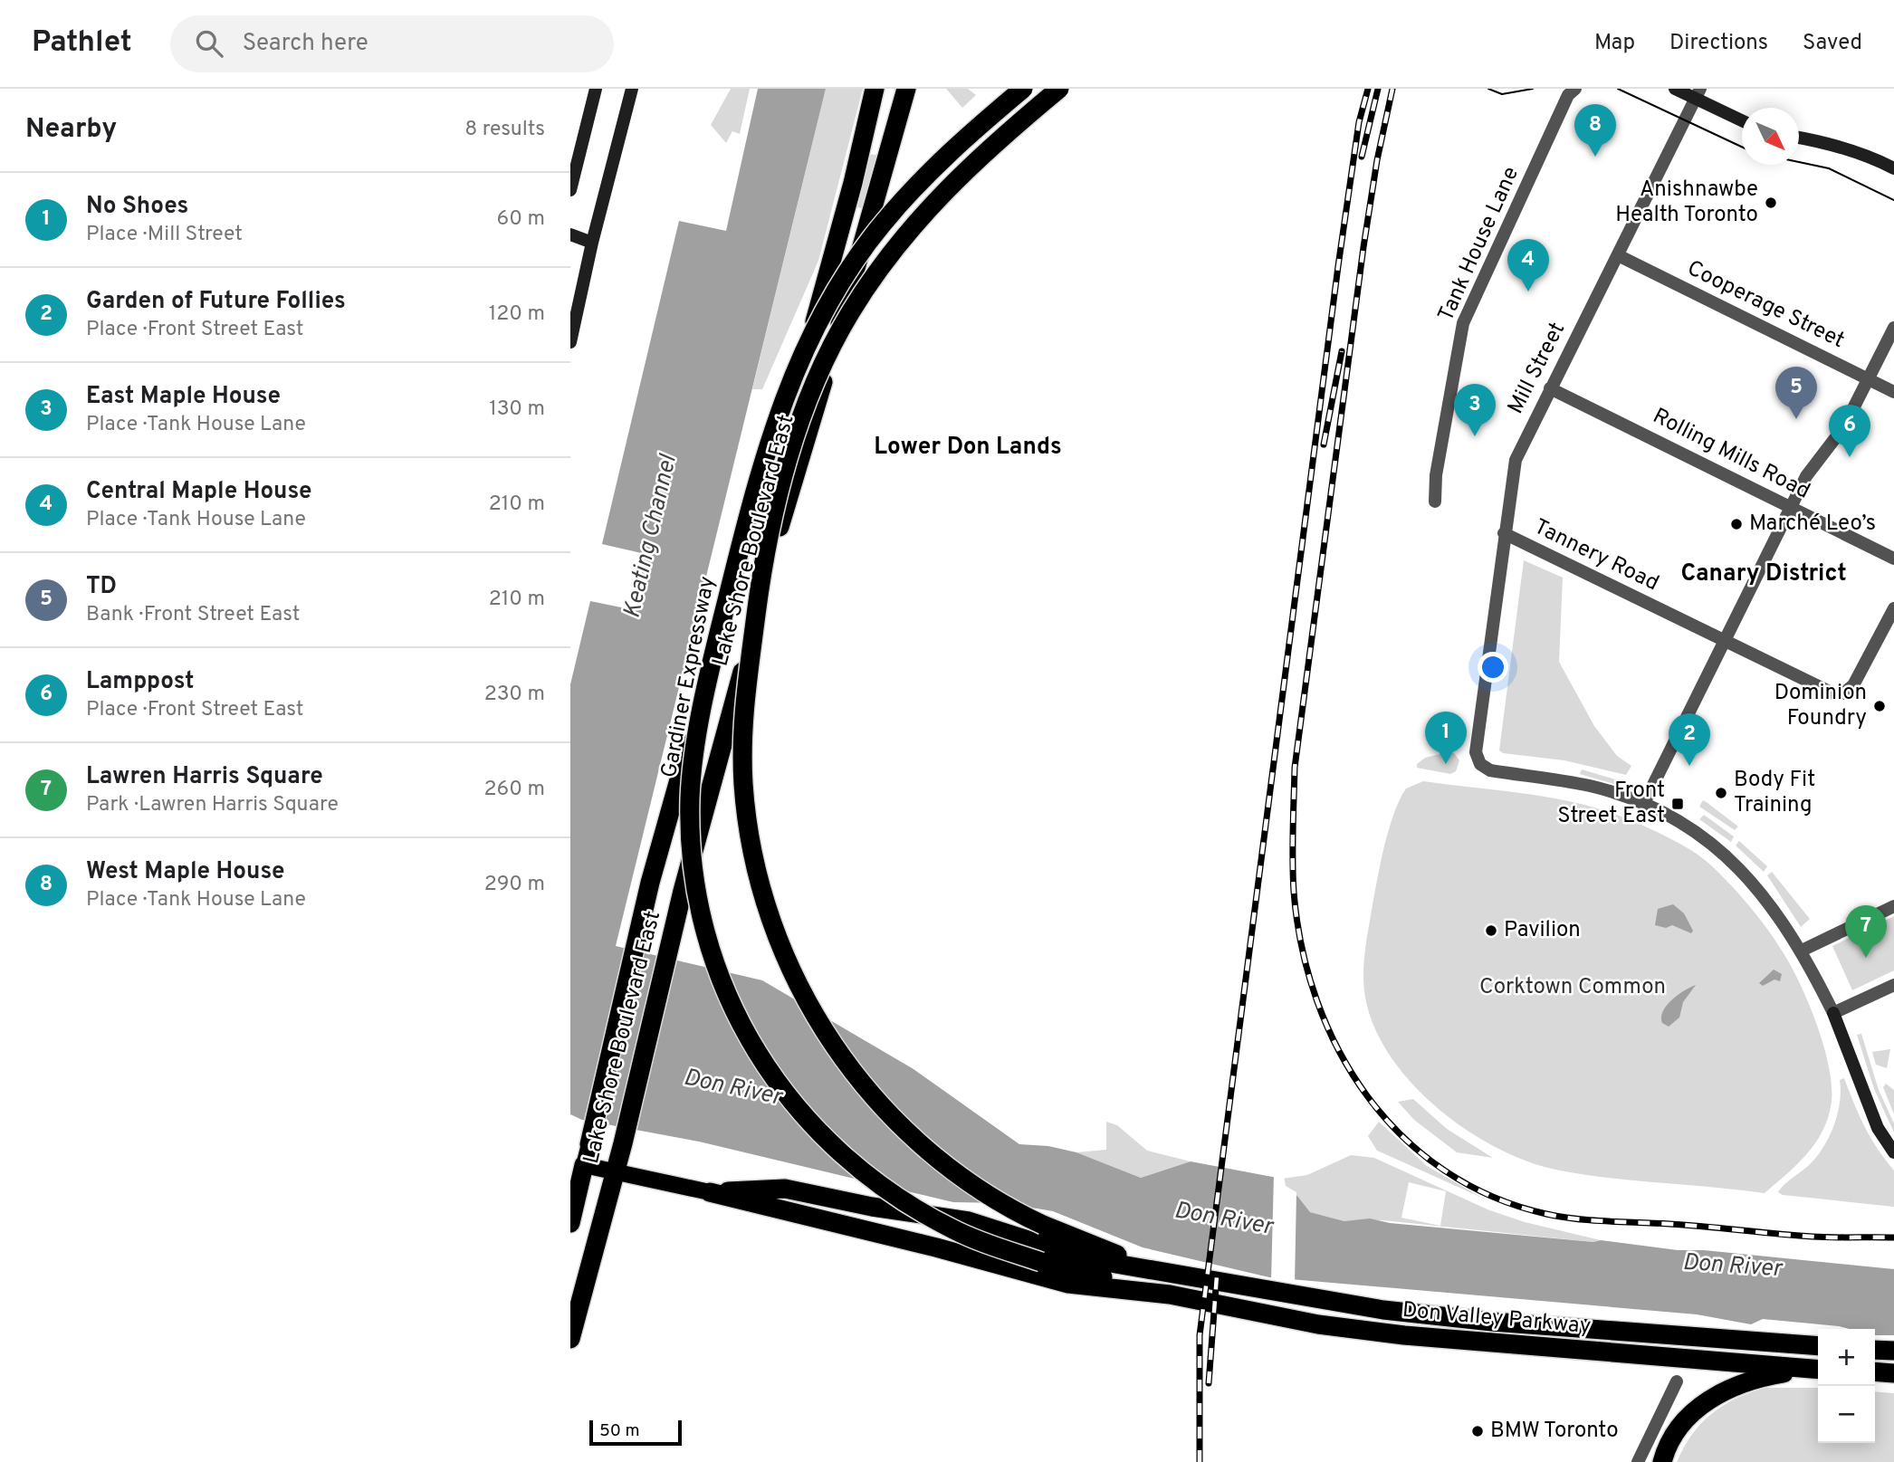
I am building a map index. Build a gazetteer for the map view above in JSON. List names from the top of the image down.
{
  "streets": {
    "highway": ["Lake Shore Boulevard East", "Gardiner Expressway", "Don Valley Parkway"],
    "street": [
      "Tank House Lane",
      "Cooperage Street",
      "Mill Street",
      "Rolling Mills Road",
      "Tannery Road"
    ]
  },
  "crossings": [
    ["Cooperage Street", "Mill Street"],
    ["Mill Street", "Rolling Mills Road"],
    ["Mill Street", "Tannery Road"],
    ["Gardiner Expressway", "Don Valley Parkway"]
  ],
  "districts": ["Lower Don Lands", "Canary District"],
  "water": ["Keating Channel", "Don River"],
  "parks": ["Corktown Common"],
  "places": {
    "other": [
      "Anishnawbe Health Toronto",
      "Marché Leo’s",
      "Dominion Foundry",
      "Body Fit Training",
      "Pavilion",
      "BMW Toronto"
    ],
    "transit": ["Front Street East"]
  },
  "scale_bar": "50 m",
  "north": "bottom right",
  "page": {
    "header": "Pathlet",
    "search": "Search here",
    "nav": ["Map", "Directions", "Saved"],
    "heading": ["Nearby", "8 results"],
    "pins": [
      "8",
      "4",
      "5",
      "3",
      "6",
      "1",
      "2",
      "7"
    ],
    "list": [
      {
        "mark": "1",
        "name": "No Shoes",
        "note": "Place · Mill Street",
        "value": "60 m"
      },
      {
        "mark": "2",
        "name": "Garden of Future Follies",
        "note": "Place · Front Street East",
        "value": "120 m"
      },
      {
        "mark": "3",
        "name": "East Maple House",
        "note": "Place · Tank House Lane",
        "value": "130 m"
      },
      {
        "mark": "4",
        "name": "Central Maple House",
        "note": "Place · Tank House Lane",
        "value": "210 m"
      },
      {
        "mark": "5",
        "name": "TD",
        "note": "Bank · Front Street East",
        "value": "210 m"
      },
      {
        "mark": "6",
        "name": "Lamppost",
        "note": "Place · Front Street East",
        "value": "230 m"
      },
      {
        "mark": "7",
        "name": "Lawren Harris Square",
        "note": "Park · Lawren Harris Square",
        "value": "260 m"
      },
      {
        "mark": "8",
        "name": "West Maple House",
        "note": "Place · Tank House Lane",
        "value": "290 m"
      }
    ],
    "map_buttons": ["+", "−"],
    "scale": "50 m"
  }
}
